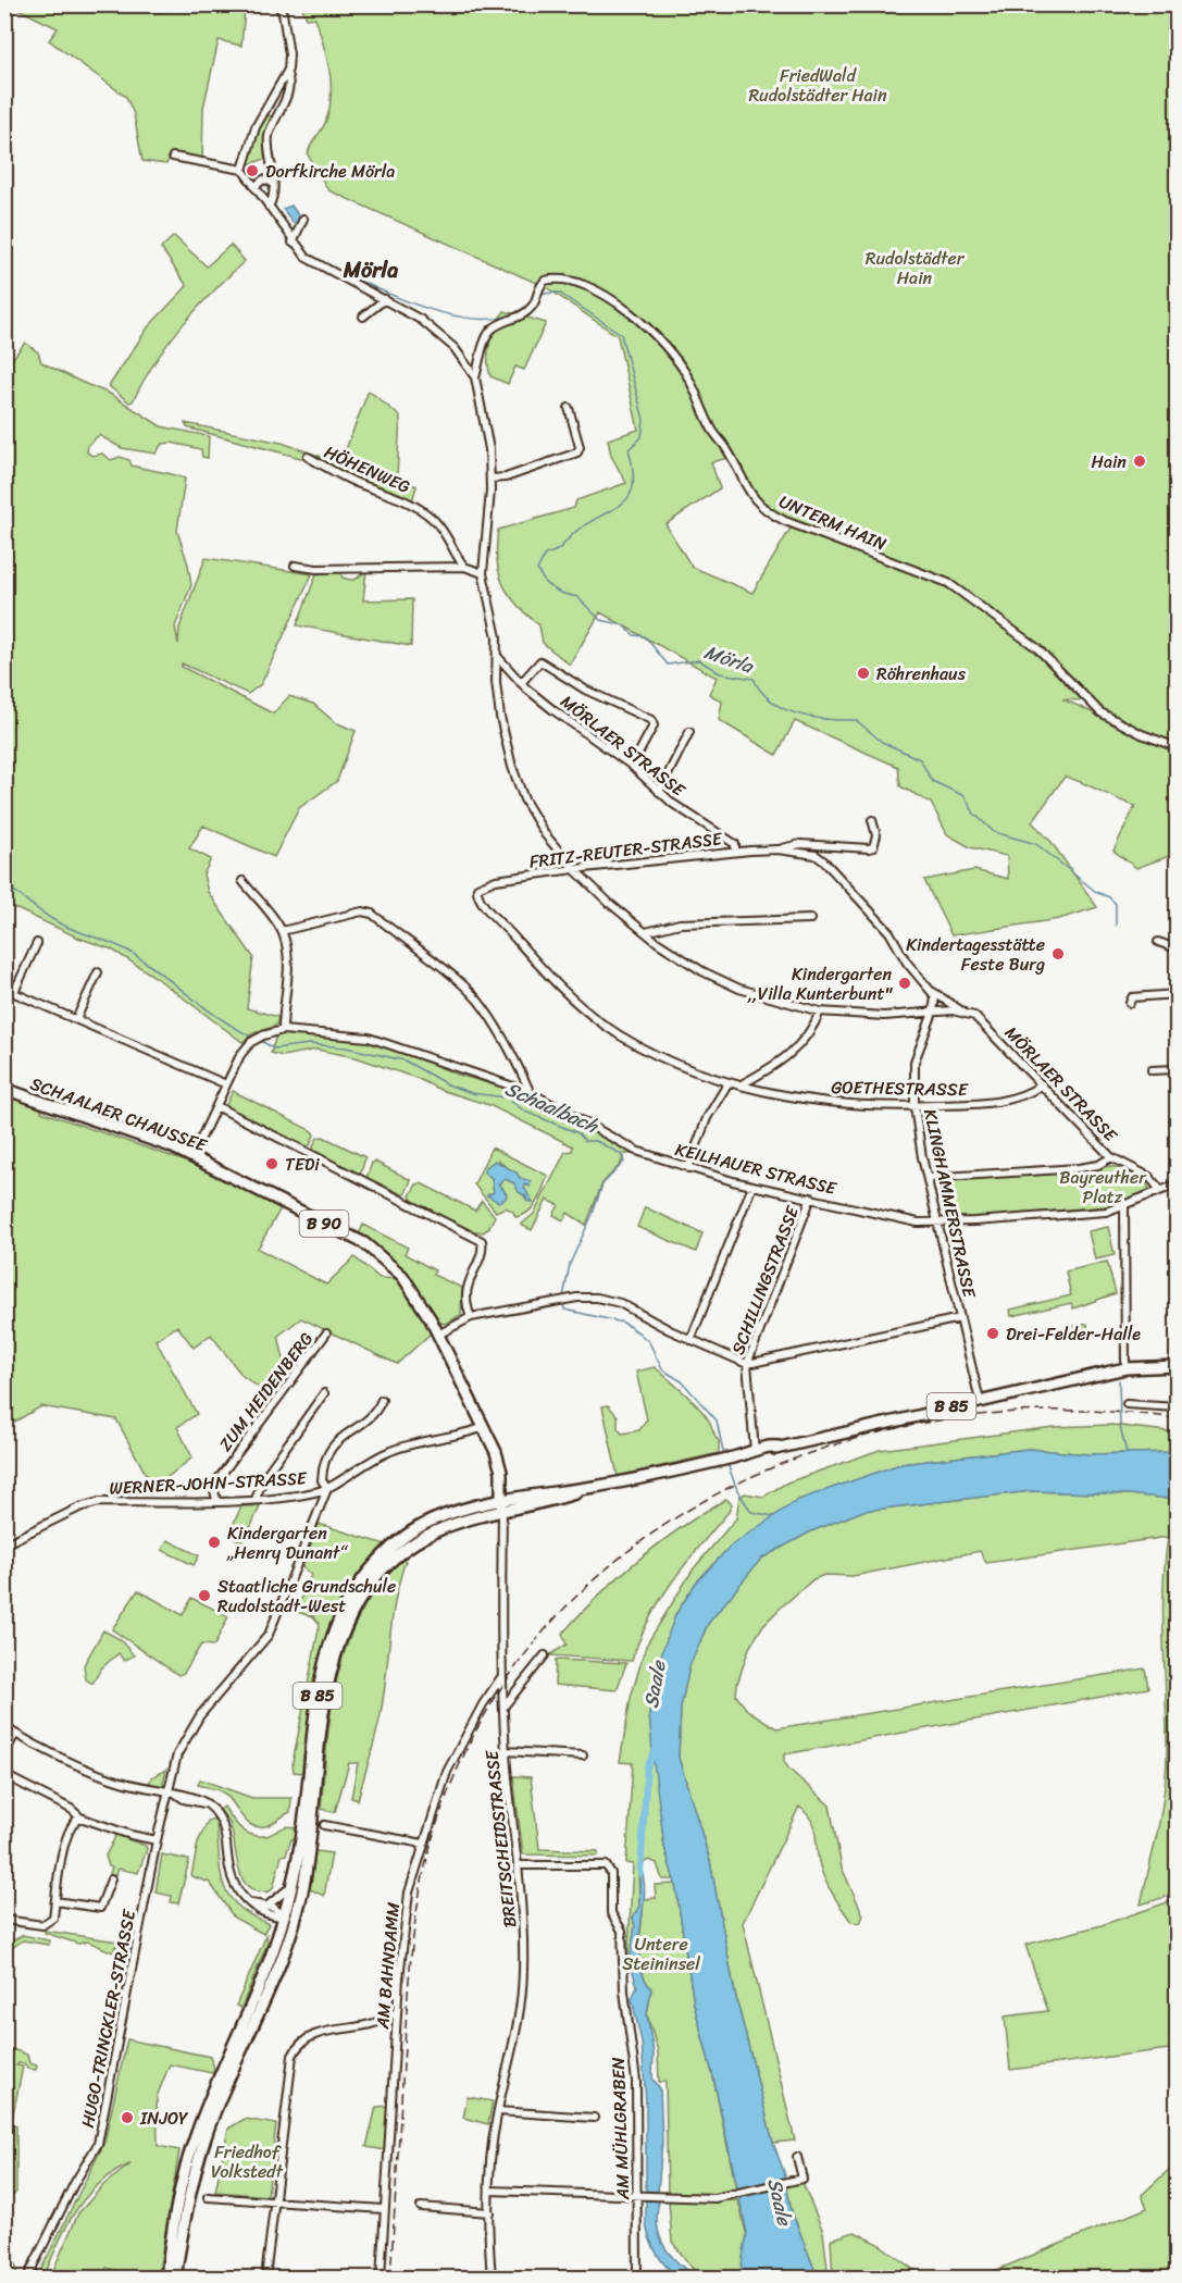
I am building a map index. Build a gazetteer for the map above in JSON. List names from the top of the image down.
{
  "streets": {
    "main road": ["SCHAALAER CHAUSSEE", "B 90", "B 85"],
    "street": [
      "HÖHENWEG",
      "UNTERM HAIN",
      "MÖRLAER STRASSE",
      "FRITZ-REUTER-STRASSE",
      "GOETHESTRASSE",
      "KEILHAUER STRASSE",
      "KLINGHAMMERSTRASSE",
      "SCHILLINGSTRASSE",
      "ZUM HEIDENBERG",
      "WERNER-JOHN-STRASSE",
      "BREITSCHEIDSTRASSE",
      "AM BAHNDAMM",
      "HUGO-TRINCKLER-STRASSE",
      "AM MÜHLGRABEN"
    ]
  },
  "crossings": [
    ["MÖRLAER STRASSE", "FRITZ-REUTER-STRASSE"],
    ["MÖRLAER STRASSE", "GOETHESTRASSE"],
    ["FRITZ-REUTER-STRASSE", "GOETHESTRASSE"],
    ["GOETHESTRASSE", "KLINGHAMMERSTRASSE"],
    ["SCHAALAER CHAUSSEE", "KEILHAUER STRASSE"],
    ["SCHAALAER CHAUSSEE", "B 85"],
    ["SCHAALAER CHAUSSEE", "WERNER-JOHN-STRASSE"],
    ["SCHAALAER CHAUSSEE", "BREITSCHEIDSTRASSE"],
    ["KEILHAUER STRASSE", "KLINGHAMMERSTRASSE"],
    ["KEILHAUER STRASSE", "SCHILLINGSTRASSE"],
    ["KLINGHAMMERSTRASSE", "B 85"],
    ["SCHILLINGSTRASSE", "B 85"],
    ["ZUM HEIDENBERG", "WERNER-JOHN-STRASSE"],
    ["B 85", "BREITSCHEIDSTRASSE"],
    ["WERNER-JOHN-STRASSE", "HUGO-TRINCKLER-STRASSE"],
    ["BREITSCHEIDSTRASSE", "AM BAHNDAMM"],
    ["BREITSCHEIDSTRASSE", "AM MÜHLGRABEN"]
  ],
  "districts": ["Mörla"],
  "water": ["Mörla", "Schaalbach", "Saale"],
  "parks": [
    "FriedWald Rudolstädter Hain",
    "Rudolstädter Hain",
    "Bayreuther Platz",
    "Untere Steininsel",
    "Friedhof Volkstedt"
  ],
  "places": [
    "Dorfkirche Mörla",
    "Hain",
    "Röhrenhaus",
    "Kindertagesstätte Feste Burg",
    "Kindergarten ,,Villa Kunterbunt\"",
    "TEDi",
    "Drei-Felder-Halle",
    "Kindergarten „Henry Dunant“",
    "Staatliche Grundschule Rudolstadt-West",
    "INJOY"
  ]
}
